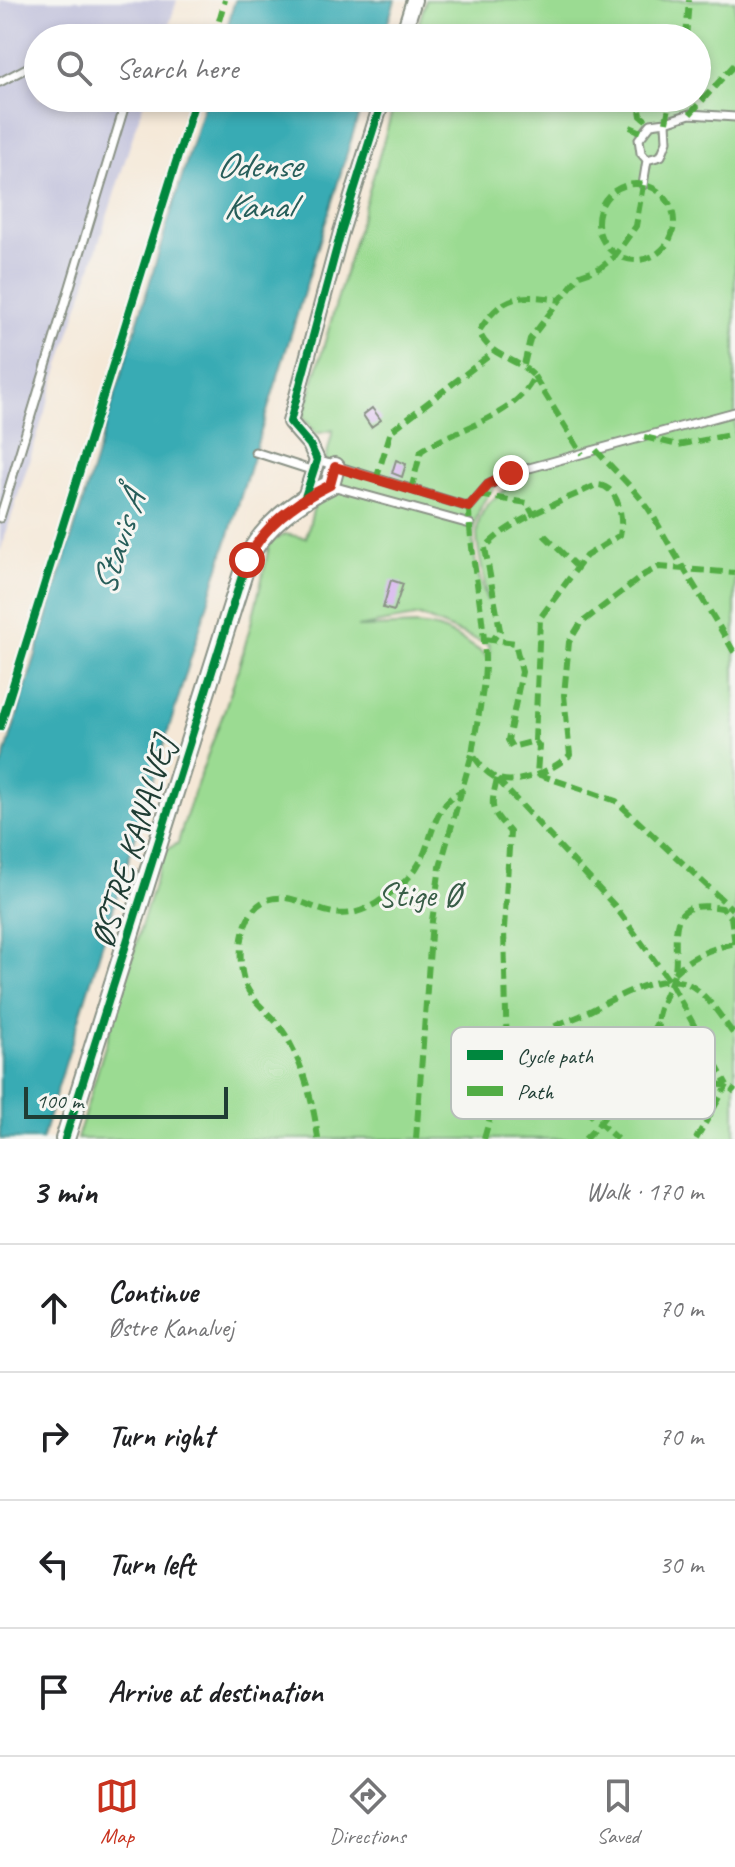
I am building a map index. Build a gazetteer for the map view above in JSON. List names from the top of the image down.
{
  "streets": {
    "street": ["ØSTRE KANALVEJ"]
  },
  "water": ["Odense Kanal", "Stavis Å"],
  "parks": ["Stige Ø"],
  "legend": ["Cycle path", "Path"],
  "scale_bar": "100 m",
  "page": {
    "search": "Search here",
    "scale": "100 m",
    "heading": ["3 min", "Walk · 170 m"],
    "list": [
      ["Continue", "Østre Kanalvej", "70 m"],
      ["Turn right", "70 m"],
      ["Turn left", "30 m"],
      "Arrive at destination"
    ],
    "nav": ["Map", "Directions", "Saved"]
  }
}
